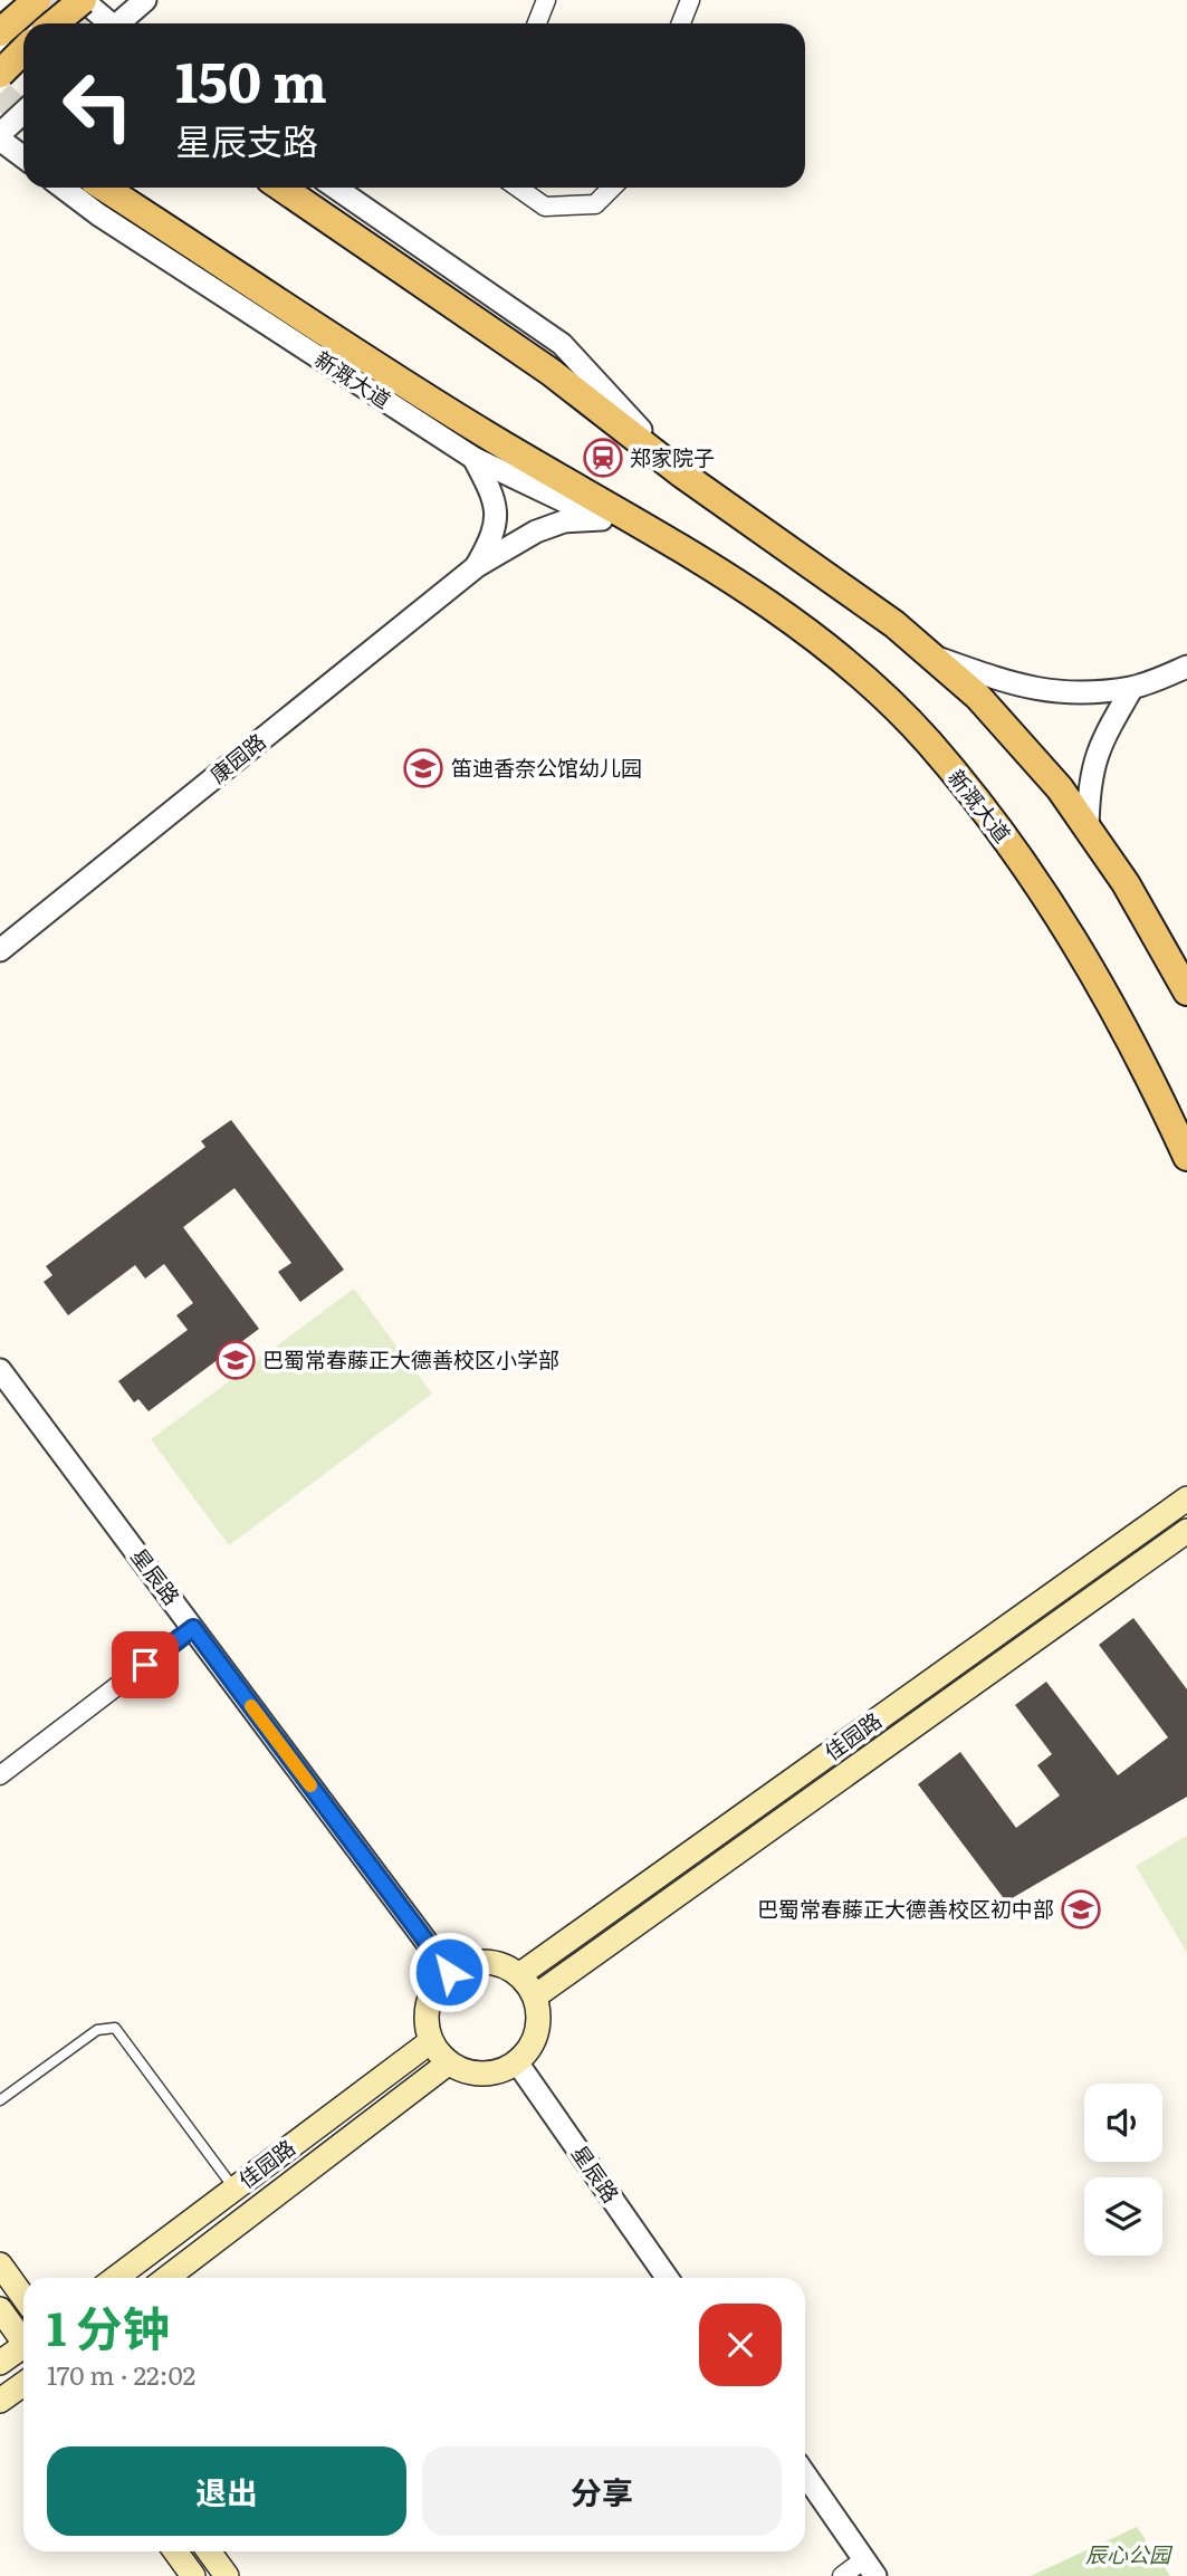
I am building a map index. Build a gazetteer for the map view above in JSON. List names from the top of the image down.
{
  "streets": {
    "main road": ["新溉大道", "佳园路"],
    "street": ["康园路", "星辰路"]
  },
  "crossings": [
    ["新溉大道", "康园路"],
    ["星辰路", "佳园路"]
  ],
  "parks": ["辰心公园"],
  "places": {
    "station": ["郑家院子"],
    "school or university": ["笛迪香奈公馆幼儿园", "巴蜀常春藤正大德善校区小学部", "巴蜀常春藤正大德善校区初中部"]
  },
  "page": {
    "turn": ["150 m", "星辰支路"],
    "heading": ["1 分钟", "170 m · 22:02"],
    "buttons": ["退出", "分享"]
  }
}
